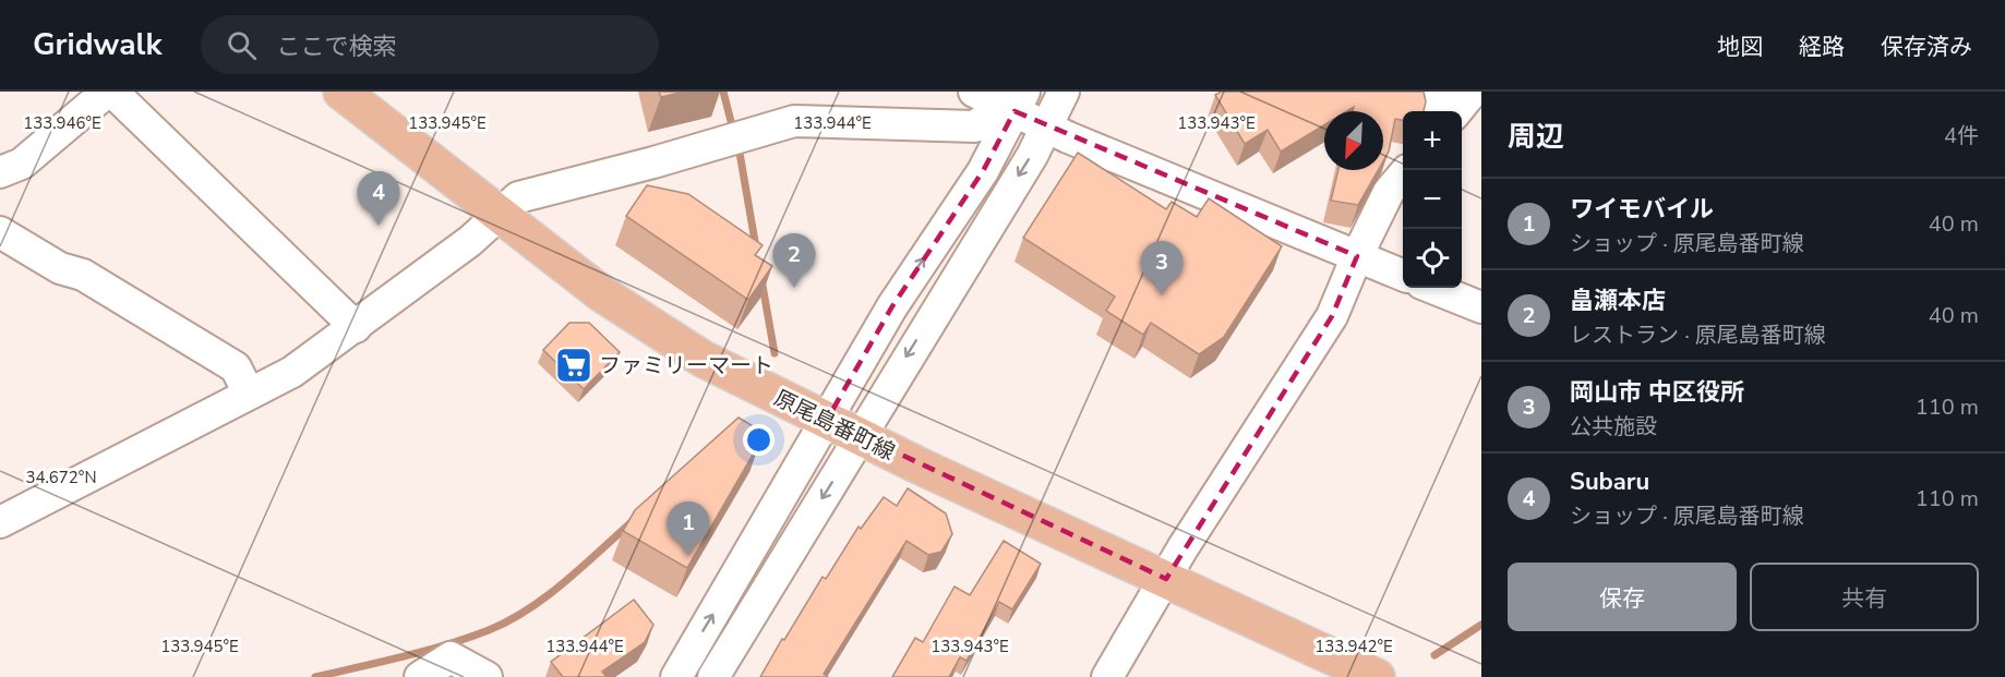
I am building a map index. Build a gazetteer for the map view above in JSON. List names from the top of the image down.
{
  "streets": {
    "main road": ["原尾島番町線"]
  },
  "places": {
    "supermarket": ["ファミリーマート"]
  },
  "north": "bottom left",
  "page": {
    "header": "Gridwalk",
    "search": "ここで検索",
    "nav": ["地図", "経路", "保存済み"],
    "heading": ["周辺", "4件"],
    "map_buttons": ["+", "−"],
    "pins": [
      "4",
      "2",
      "3",
      "1"
    ],
    "list": [
      {
        "mark": "1",
        "name": "ワイモバイル",
        "note": "ショップ · 原尾島番町線",
        "value": "40 m"
      },
      {
        "mark": "2",
        "name": "畠瀬本店",
        "note": "レストラン · 原尾島番町線",
        "value": "40 m"
      },
      {
        "mark": "3",
        "name": "岡山市 中区役所",
        "note": "公共施設",
        "value": "110 m"
      },
      {
        "mark": "4",
        "name": "Subaru",
        "note": "ショップ · 原尾島番町線",
        "value": "110 m"
      }
    ],
    "buttons": ["保存", "共有"]
  },
  "coordinates": [
    "133.945°E",
    "133.944°E",
    "133.943°E",
    "133.946°E",
    "34.672°N",
    "133.942°E"
  ]
}
